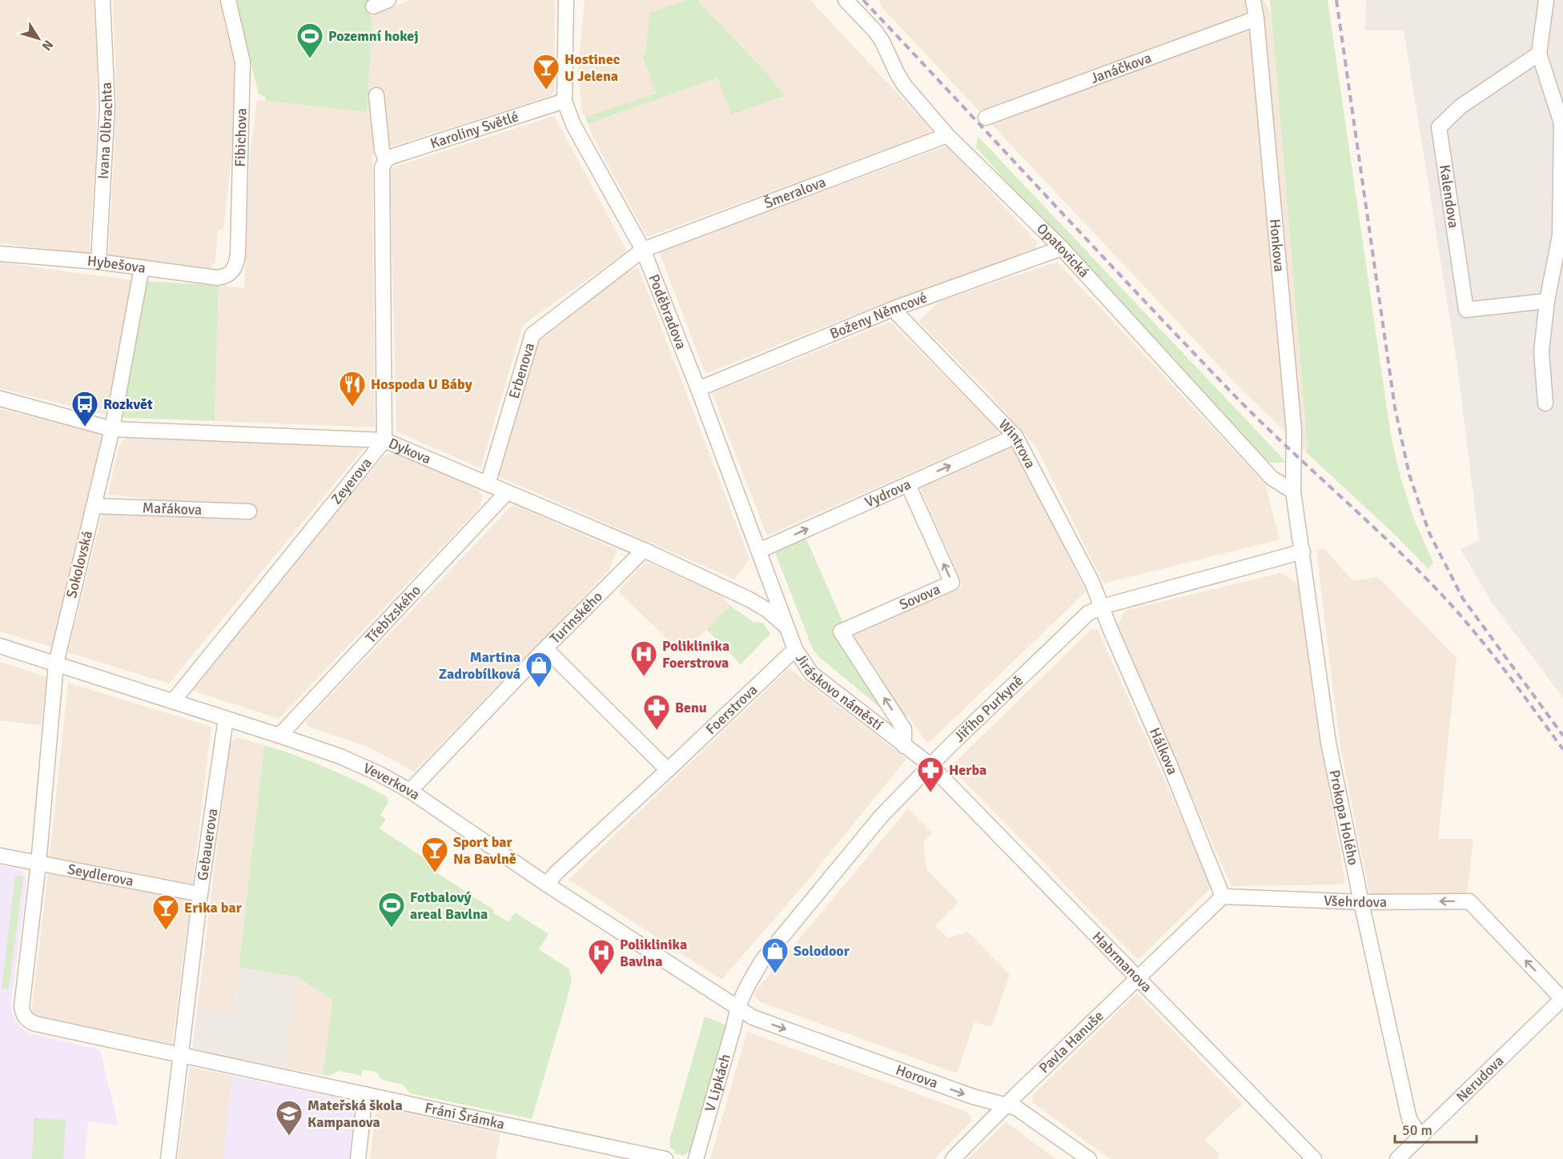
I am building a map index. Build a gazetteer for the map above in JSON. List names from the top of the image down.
{
  "streets": {
    "street": [
      "Janáčkova",
      "Karoliny Světlé",
      "Ivana Olbrachta",
      "Fibichova",
      "Šmeralova",
      "Kalendova",
      "Honkova",
      "Opatovická",
      "Hybešova",
      "Poděbradova",
      "Boženy Němcové",
      "Erbenova",
      "Wintrova",
      "Dykova",
      "Zeyerova",
      "Vydrova",
      "Mařákova",
      "Sokolovská",
      "Sovova",
      "Třebízského",
      "Turinského",
      "Jiráskovo náměstí",
      "Jiřího Purkyně",
      "Foerstrova",
      "Hálkova",
      "Veverkova",
      "Prokopa Holého",
      "Gebauerova",
      "Seydlerova",
      "Všehrdova",
      "Habrmanova",
      "Pavla Hanuše",
      "Horova",
      "Nerudova",
      "V Lipkách",
      "Fráni Šrámka"
    ]
  },
  "crossings": [
    ["Janáčkova", "Honkova"],
    ["Karoliny Světlé", "Poděbradova"],
    ["Ivana Olbrachta", "Hybešova"],
    ["Fibichova", "Hybešova"],
    ["Šmeralova", "Opatovická"],
    ["Šmeralova", "Poděbradova"],
    ["Šmeralova", "Erbenova"],
    ["Honkova", "Opatovická"],
    ["Honkova", "Prokopa Holého"],
    ["Opatovická", "Boženy Němcové"],
    ["Opatovická", "Prokopa Holého"],
    ["Hybešova", "Sokolovská"],
    ["Poděbradova", "Boženy Němcové"],
    ["Poděbradova", "Erbenova"],
    ["Poděbradova", "Dykova"],
    ["Poděbradova", "Vydrova"],
    ["Poděbradova", "Jiráskovo náměstí"],
    ["Boženy Němcové", "Wintrova"],
    ["Erbenova", "Dykova"],
    ["Wintrova", "Vydrova"],
    ["Wintrova", "Jiřího Purkyně"],
    ["Wintrova", "Hálkova"],
    ["Dykova", "Zeyerova"],
    ["Dykova", "Sokolovská"],
    ["Dykova", "Třebízského"],
    ["Dykova", "Turinského"],
    ["Dykova", "Jiráskovo náměstí"],
    ["Zeyerova", "Veverkova"],
    ["Vydrova", "Sovova"],
    ["Mařákova", "Sokolovská"],
    ["Sokolovská", "Veverkova"],
    ["Sokolovská", "Seydlerova"],
    ["Sovova", "Jiráskovo náměstí"],
    ["Třebízského", "Veverkova"],
    ["Turinského", "Veverkova"],
    ["Jiráskovo náměstí", "Jiřího Purkyně"],
    ["Jiráskovo náměstí", "Foerstrova"],
    ["Jiráskovo náměstí", "Habrmanova"],
    ["Jiřího Purkyně", "Hálkova"],
    ["Jiřího Purkyně", "Veverkova"],
    ["Jiřího Purkyně", "Prokopa Holého"],
    ["Jiřího Purkyně", "Habrmanova"],
    ["Jiřího Purkyně", "Horova"],
    ["Jiřího Purkyně", "V Lipkách"],
    ["Foerstrova", "Veverkova"],
    ["Hálkova", "Všehrdova"],
    ["Veverkova", "Gebauerova"],
    ["Veverkova", "Horova"],
    ["Veverkova", "V Lipkách"],
    ["Prokopa Holého", "Všehrdova"],
    ["Prokopa Holého", "Nerudova"],
    ["Gebauerova", "Seydlerova"],
    ["Gebauerova", "Fráni Šrámka"],
    ["Všehrdova", "Nerudova"],
    ["Habrmanova", "Pavla Hanuše"],
    ["Pavla Hanuše", "Horova"],
    ["Horova", "V Lipkách"]
  ],
  "one_way": ["Vydrova", "Všehrdova", "Horova"],
  "places": {
    "sports": ["Pozemní hokej", "Fotbalový areal Bavlna"],
    "bar": ["Hostinec U Jelena", "Sport bar Na Bavlně", "Erika bar"],
    "restaurant": ["Hospoda U Báby"],
    "bus stop": ["Rozkvět"],
    "hospital": ["Poliklinika Foerstrova", "Poliklinika Bavlna"],
    "shop": ["Martina Zadrobílková", "Solodoor"],
    "pharmacy": ["Benu", "Herba"],
    "school or university": ["Mateřská škola Kampanova"]
  },
  "scale_bar": "50 m",
  "north": "bottom right"
}
